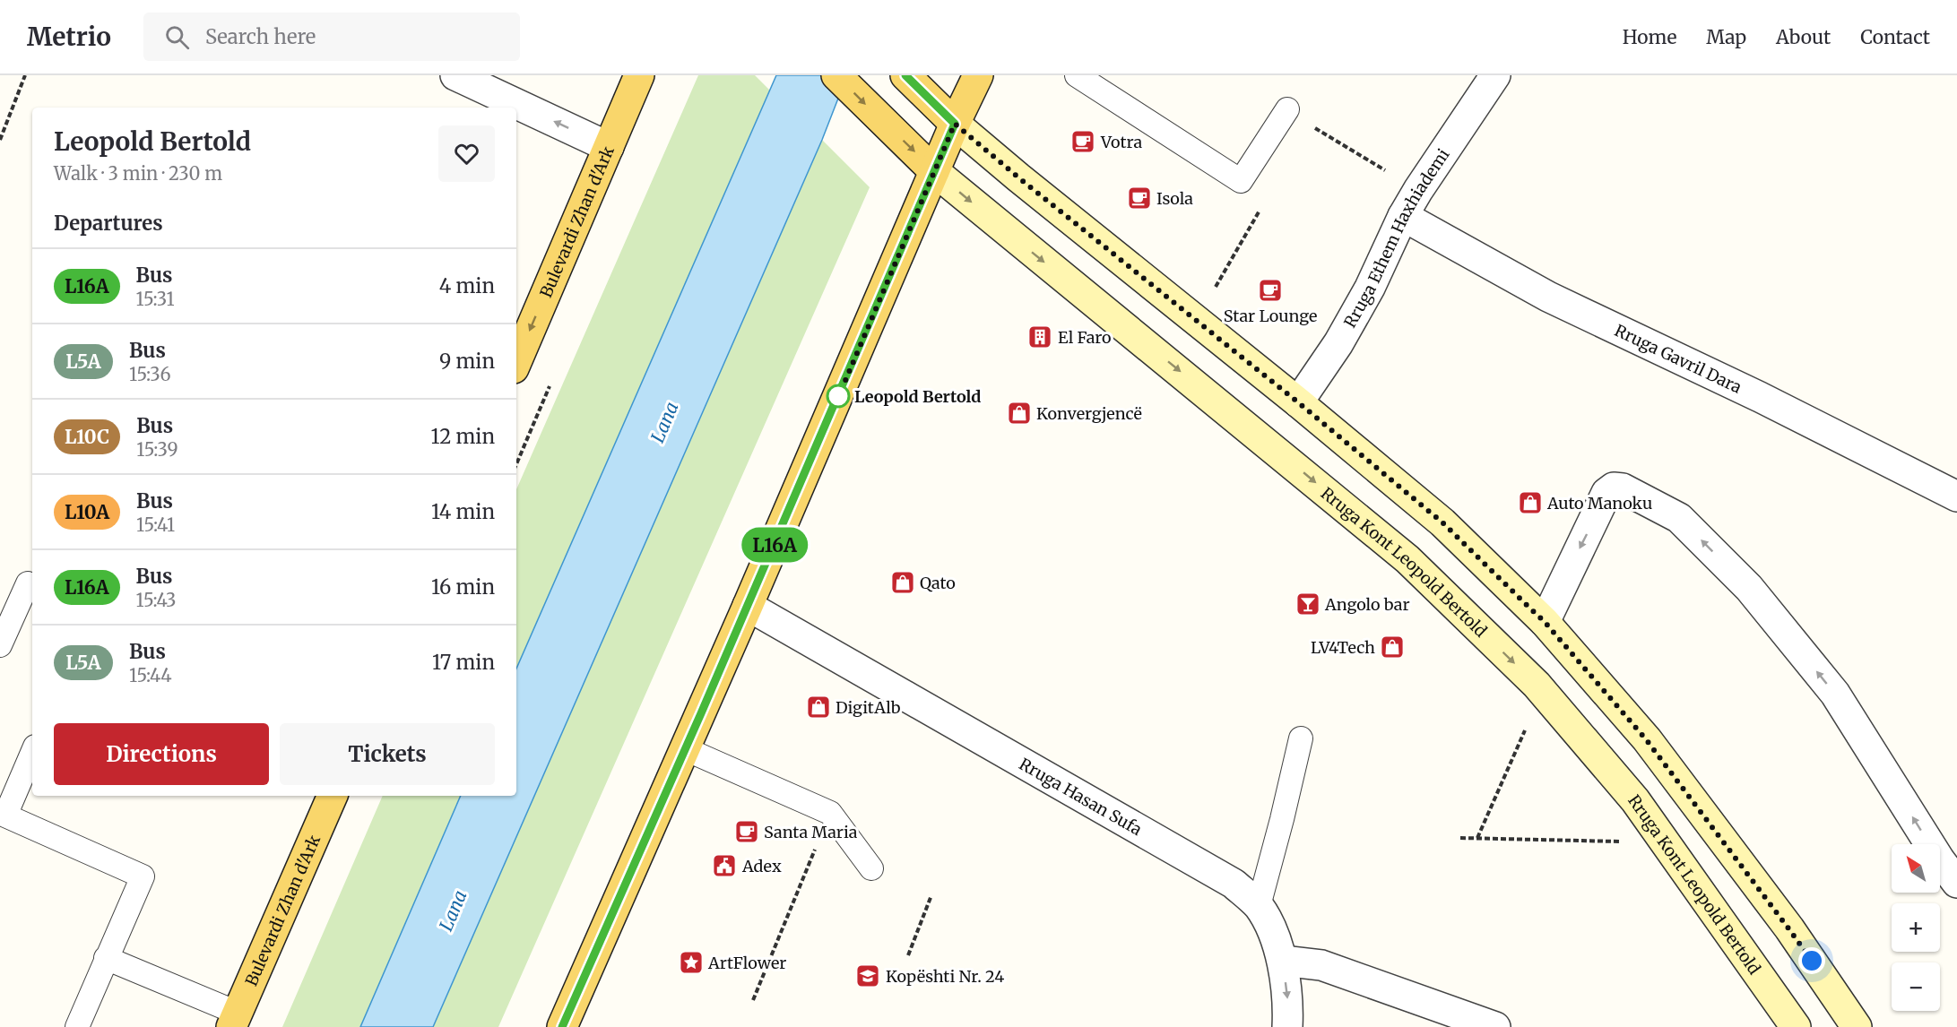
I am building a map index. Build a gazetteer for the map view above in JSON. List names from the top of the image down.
{
  "streets": {
    "main road": ["Bulevardi Zhan d'Ark", "Rruga Kont Leopold Bertold"],
    "street": ["Rruga Ethem Haxhiademi", "Rruga Gavril Dara", "Rruga Hasan Sufa"]
  },
  "crossings": [
    ["Rruga Ethem Haxhiademi", "Rruga Gavril Dara"]
  ],
  "one_way": ["Bulevardi Zhan d'Ark"],
  "water": ["Lana"],
  "places": {
    "cafe": [
      "Votra",
      "Isola",
      "Star Lounge",
      "Santa Maria"
    ],
    "building": ["El Faro"],
    "other": ["Leopold Bertold"],
    "shop": [
      "Konvergjencë",
      "Auto Manoku",
      "Qato",
      "LV4Tech",
      "DigitAlb"
    ],
    "bar": ["Angolo bar"],
    "public building": ["Adex"],
    "place": ["ArtFlower"],
    "school or university": ["Kopështi Nr. 24"]
  },
  "lines": ["bus line L16A"],
  "north": "top left",
  "page": {
    "header": "Metrio",
    "search": "Search here",
    "nav": [
      "Home",
      "Map",
      "About",
      "Contact"
    ],
    "on_map": "L16A",
    "heading": [
      ["Leopold Bertold", "Walk · 3 min · 230 m"],
      "Departures"
    ],
    "list": [
      {
        "mark": "L16A",
        "name": "Bus",
        "note": "15:31",
        "value": "4 min"
      },
      {
        "mark": "L5A",
        "name": "Bus",
        "note": "15:36",
        "value": "9 min"
      },
      {
        "mark": "L10C",
        "name": "Bus",
        "note": "15:39",
        "value": "12 min"
      },
      {
        "mark": "L10A",
        "name": "Bus",
        "note": "15:41",
        "value": "14 min"
      },
      {
        "mark": "L16A",
        "name": "Bus",
        "note": "15:43",
        "value": "16 min"
      },
      {
        "mark": "L5A",
        "name": "Bus",
        "note": "15:44",
        "value": "17 min"
      }
    ],
    "buttons": ["Directions", "Tickets"],
    "map_buttons": ["+", "−"]
  }
}
